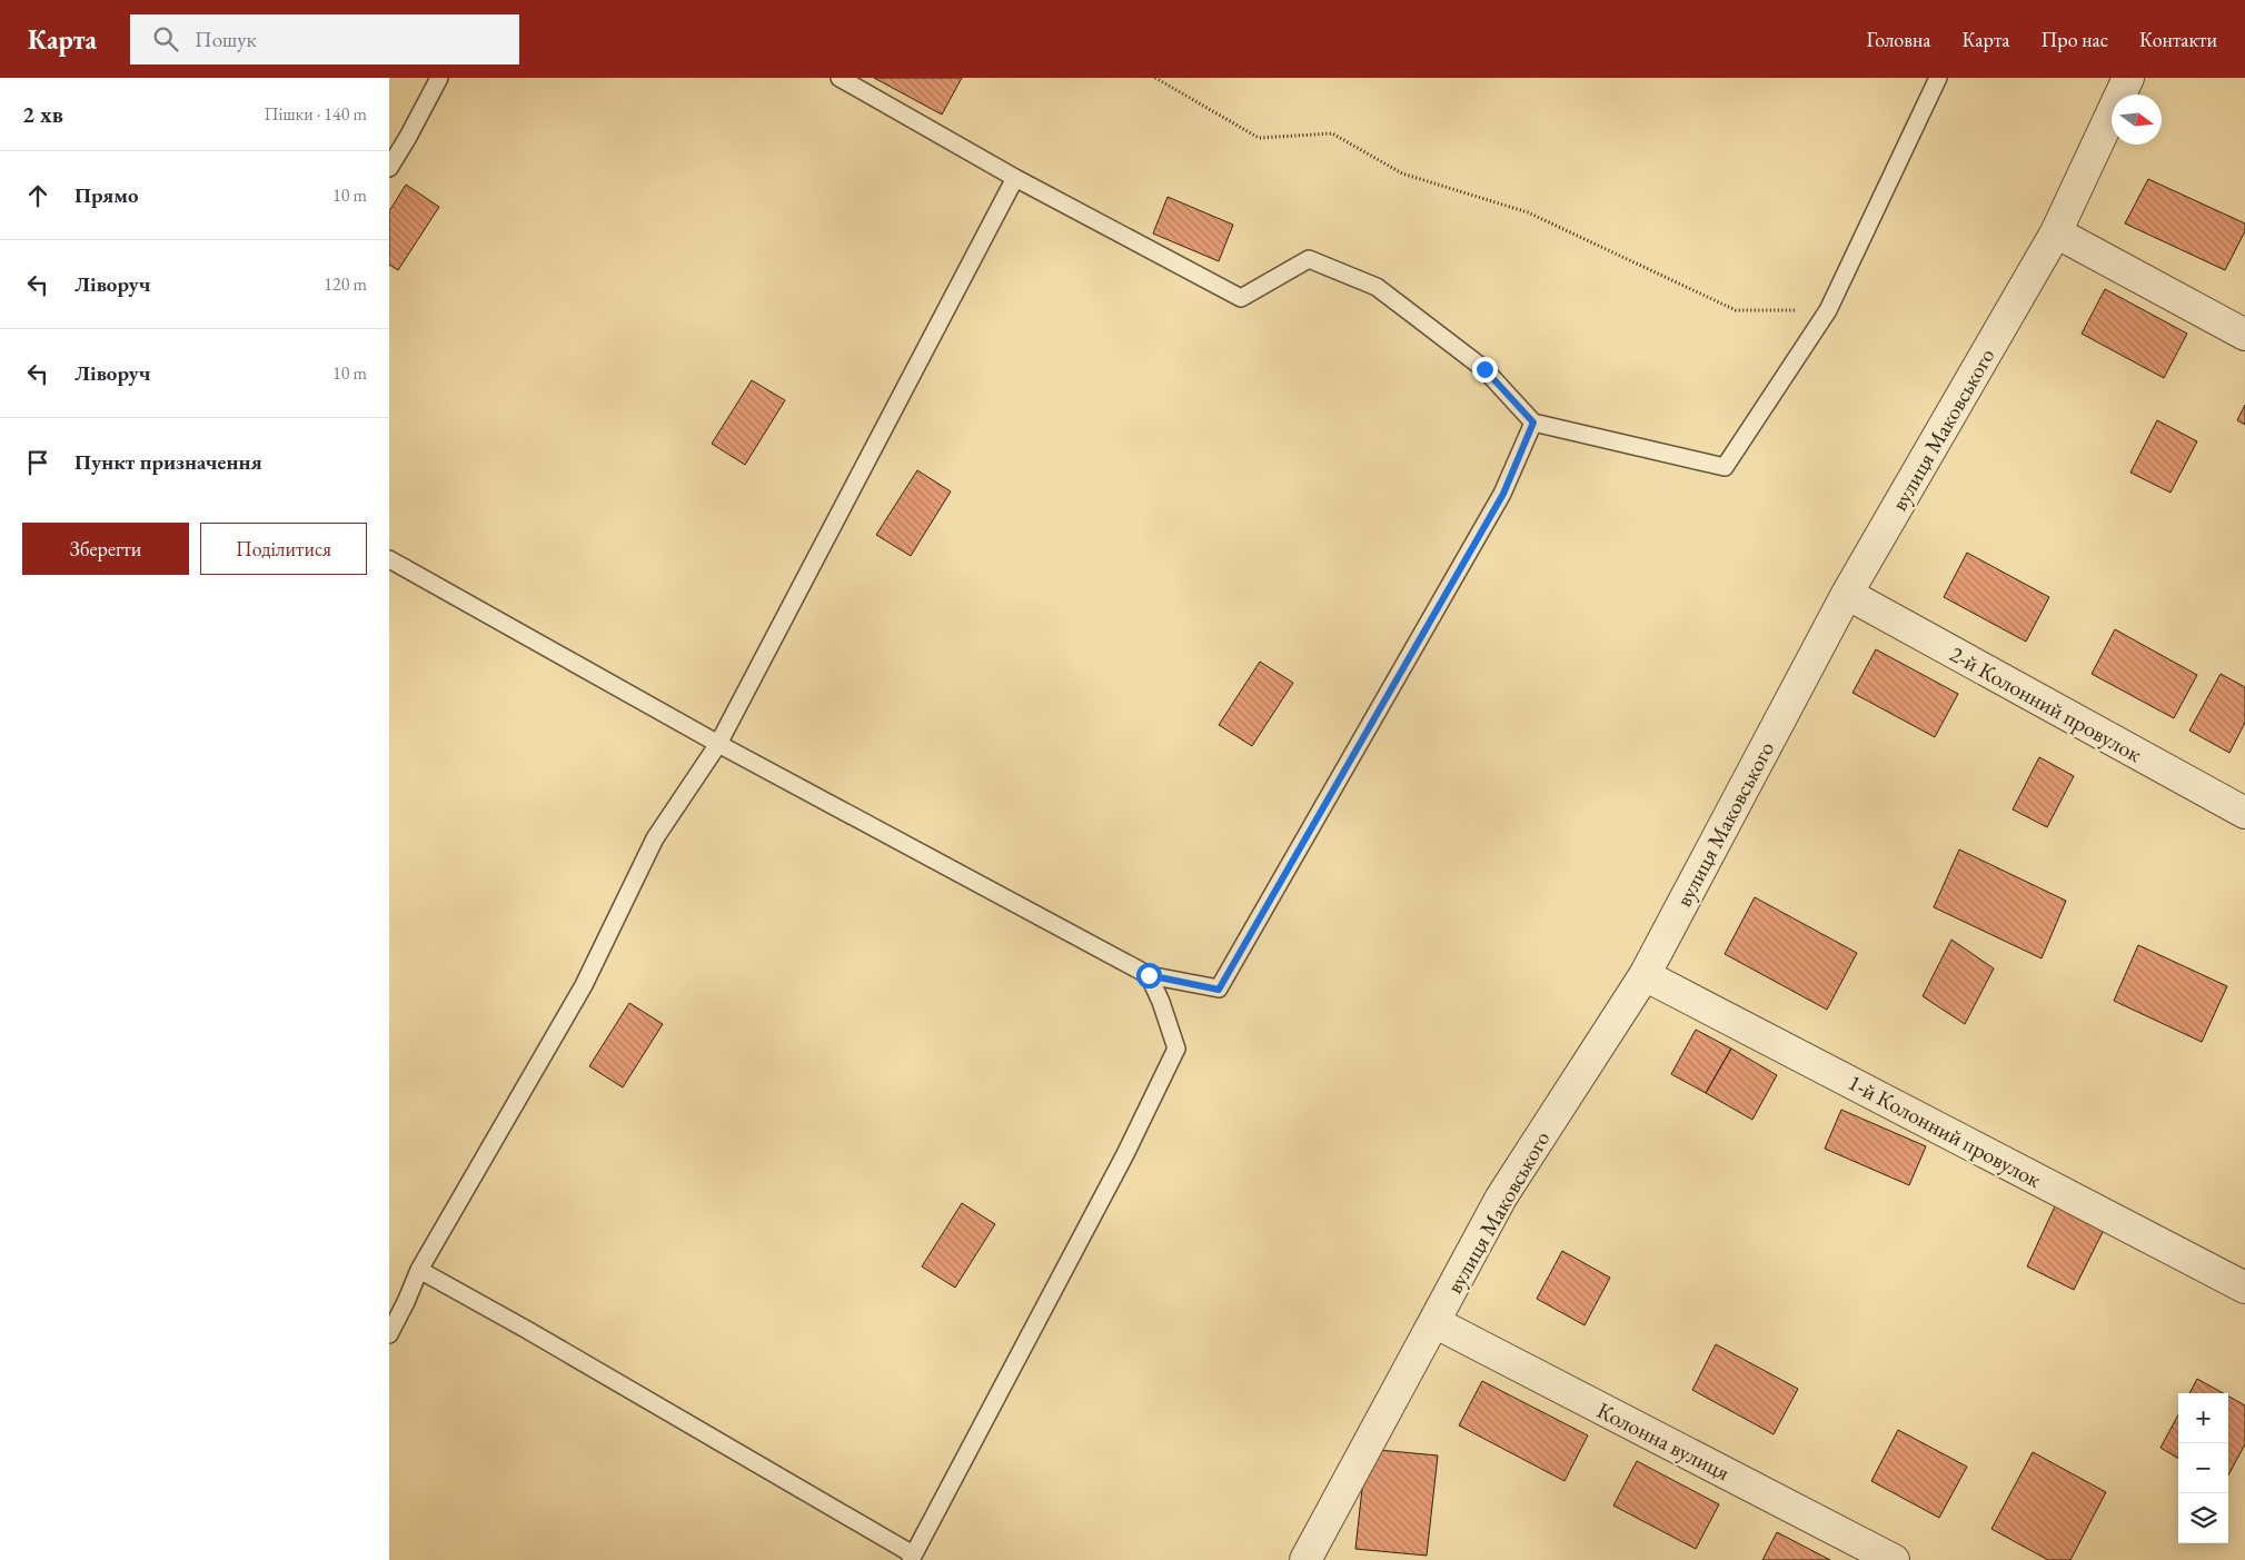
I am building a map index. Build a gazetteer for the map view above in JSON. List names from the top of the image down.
{
  "streets": {
    "street": [
      "вулиця Маковського",
      "2-й Колонний провулок",
      "1-й Колонний провулок",
      "Колонна вулиця"
    ]
  },
  "crossings": [
    ["вулиця Маковського", "2-й Колонний провулок"],
    ["вулиця Маковського", "1-й Колонний провулок"],
    ["вулиця Маковського", "Колонна вулиця"]
  ],
  "north": "right",
  "page": {
    "header": "Карта",
    "search": "Пошук",
    "nav": [
      "Головна",
      "Карта",
      "Про нас",
      "Контакти"
    ],
    "heading": ["2 хв", "Пішки · 140 m"],
    "list": [
      ["Прямо", "10 m"],
      ["Ліворуч", "120 m"],
      ["Ліворуч", "10 m"],
      "Пункт призначення"
    ],
    "buttons": ["Зберегти", "Поділитися"],
    "map_buttons": ["+", "−"]
  }
}
